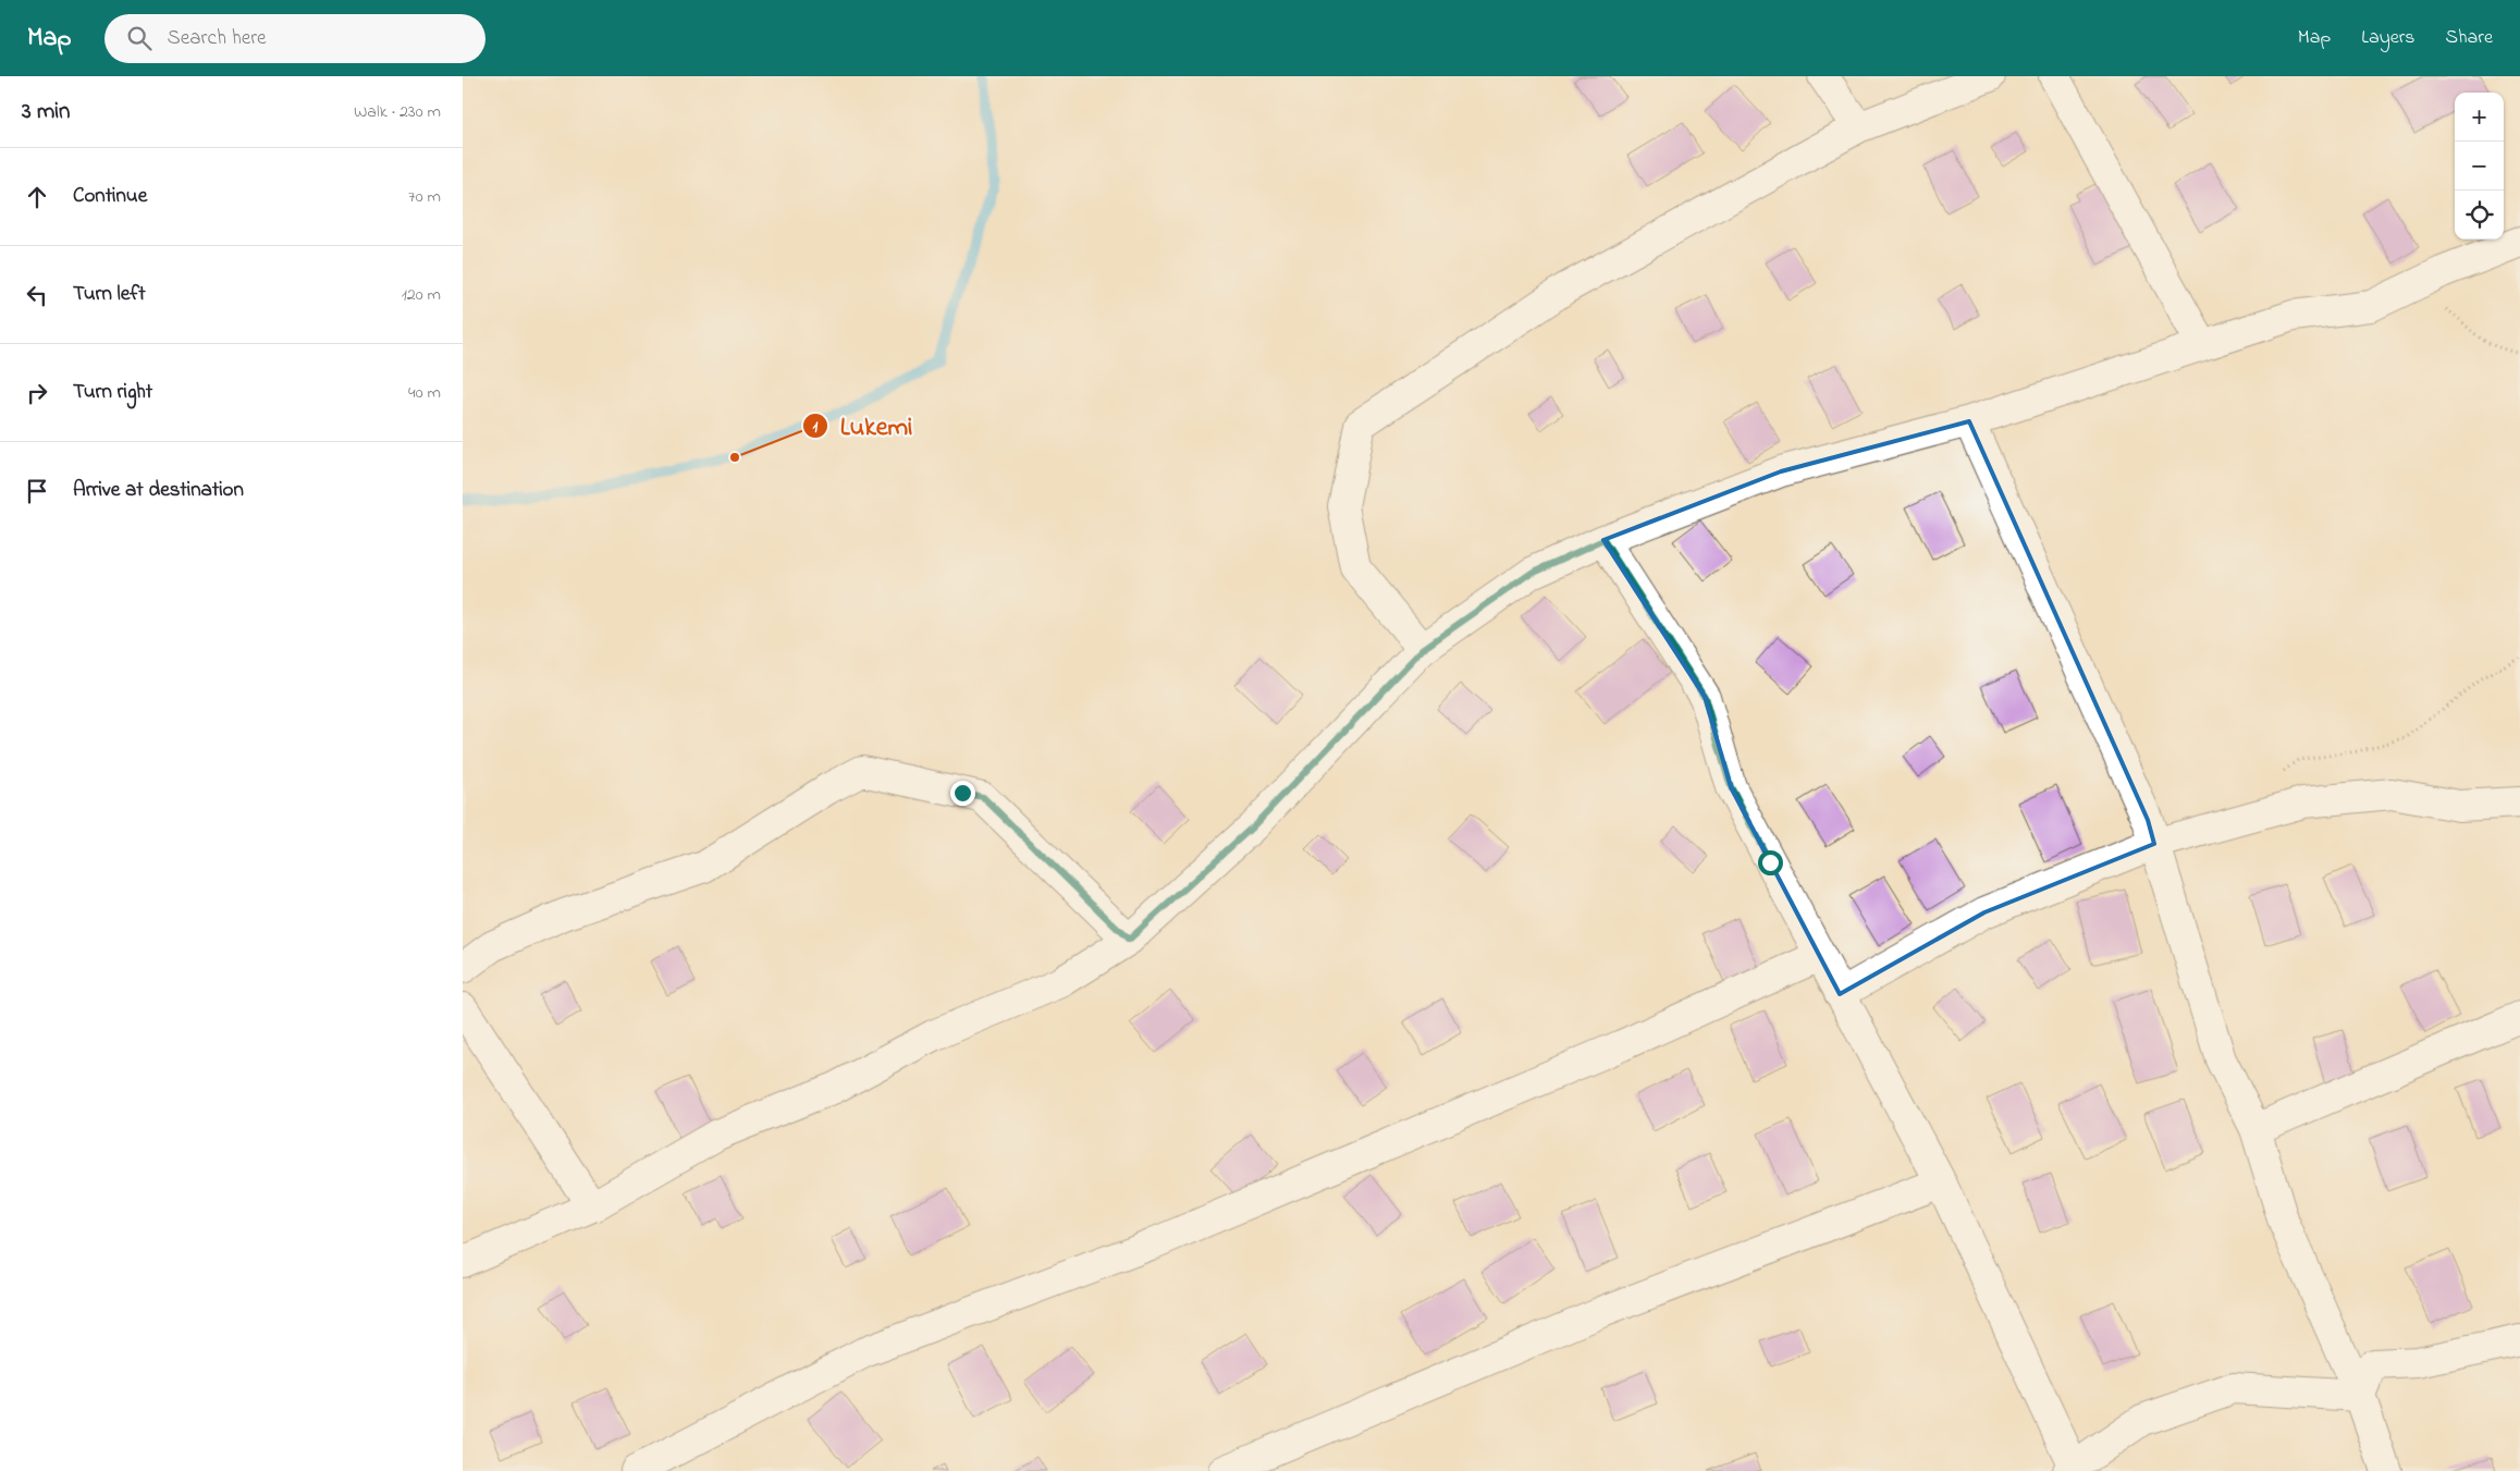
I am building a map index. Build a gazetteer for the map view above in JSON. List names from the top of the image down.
{
  "places": ["Lukemi"],
  "page": {
    "header": "Map",
    "search": "Search here",
    "nav": ["Map", "Layers", "Share"],
    "heading": ["3 min", "Walk · 230 m"],
    "map_buttons": ["+", "−"],
    "list": [
      ["Continue", "70 m"],
      ["Turn left", "120 m"],
      ["Turn right", "40 m"],
      "Arrive at destination"
    ]
  }
}
